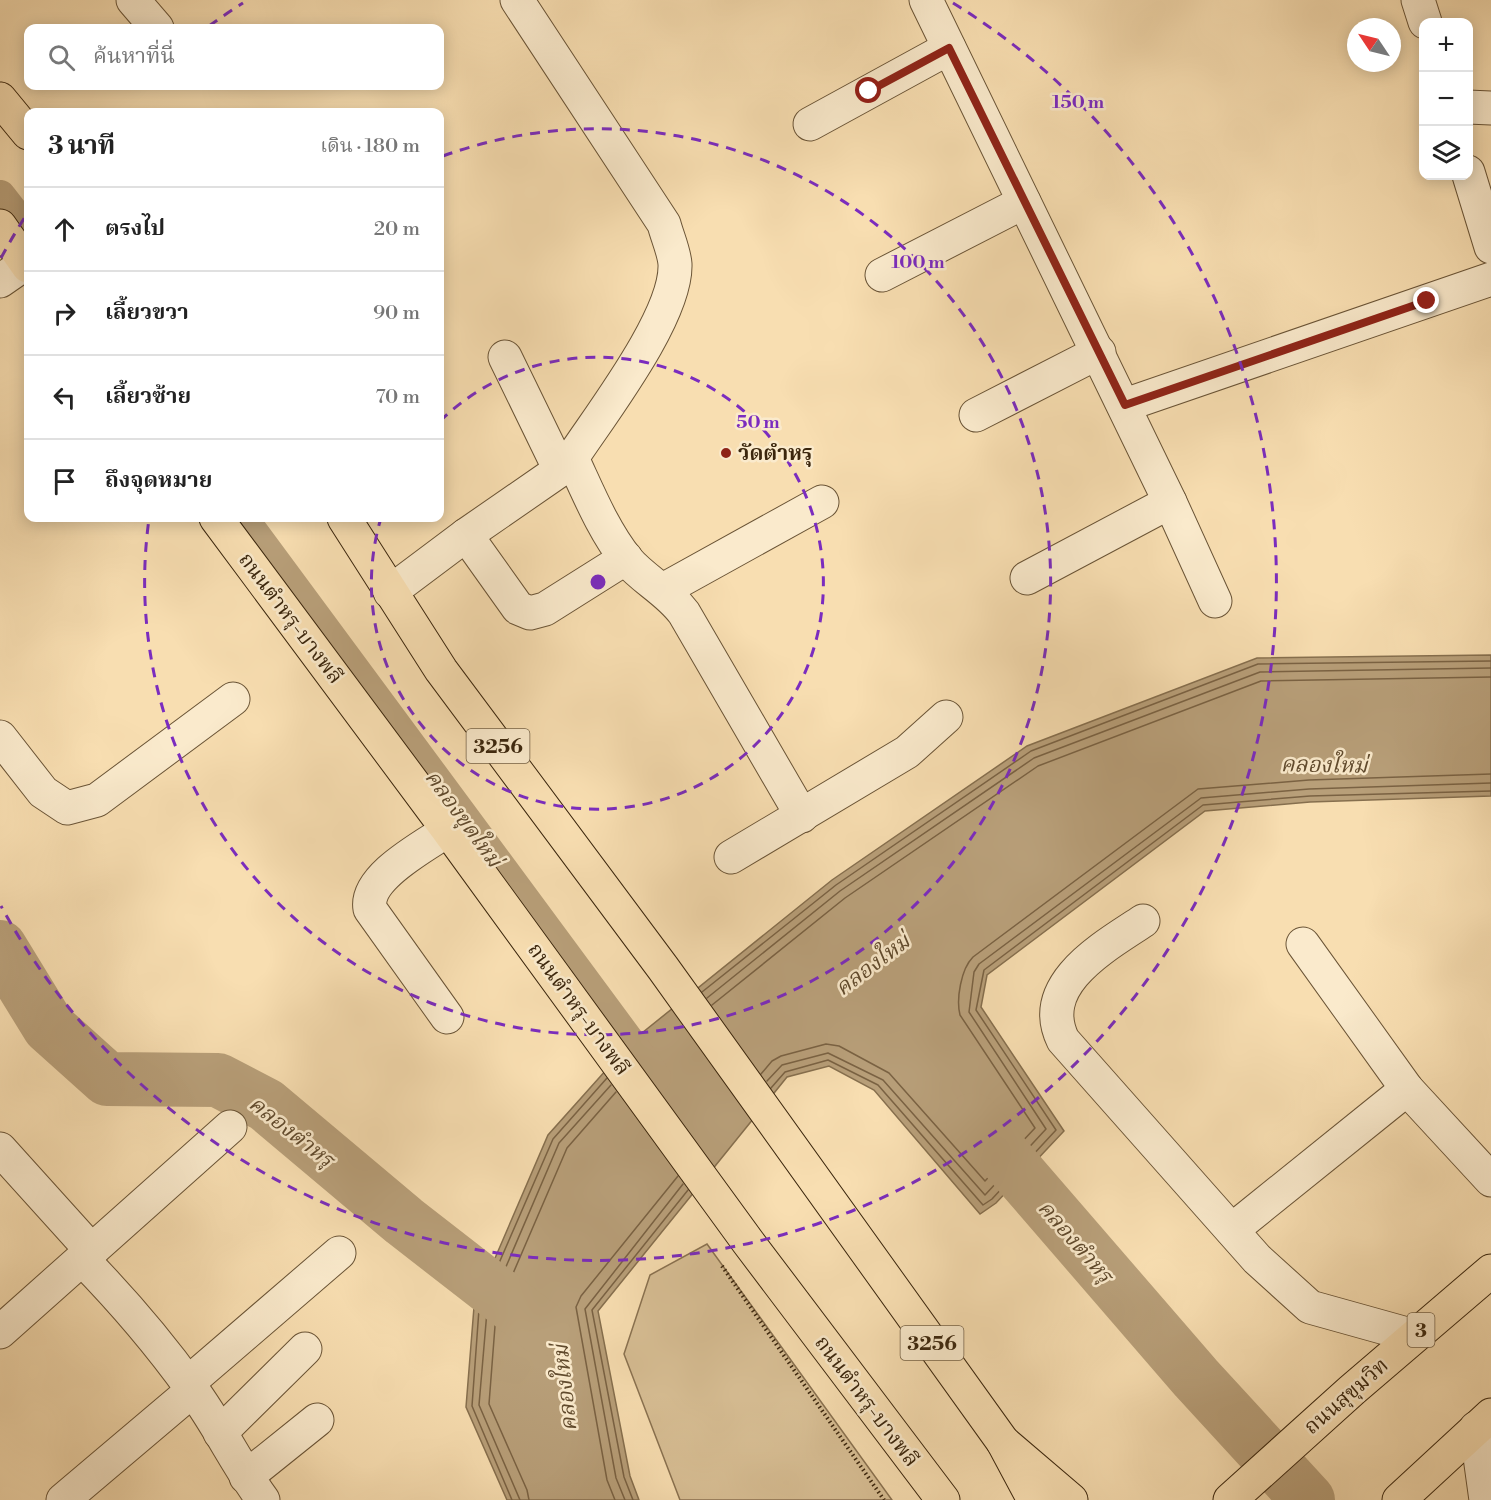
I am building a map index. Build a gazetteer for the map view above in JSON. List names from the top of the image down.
{
  "streets": {
    "main road": [
      "ถนนตำหรุ-บางพลี",
      "3256",
      "3",
      "ถนนสุขุมวิท"
    ]
  },
  "water": ["คลองใหม่", "คลองขุดใหม่", "คลองตำหรุ"],
  "places": ["วัดตำหรุ"],
  "north": "top left",
  "page": {
    "map_buttons": ["+", "−"],
    "search": "ค้นหาที่นี่",
    "heading": ["3 นาที", "เดิน · 180 m"],
    "list": [
      ["ตรงไป", "20 m"],
      ["เลี้ยวขวา", "90 m"],
      ["เลี้ยวซ้าย", "70 m"],
      "ถึงจุดหมาย"
    ]
  },
  "rings": ["150 m", "100 m", "50 m"]
}
